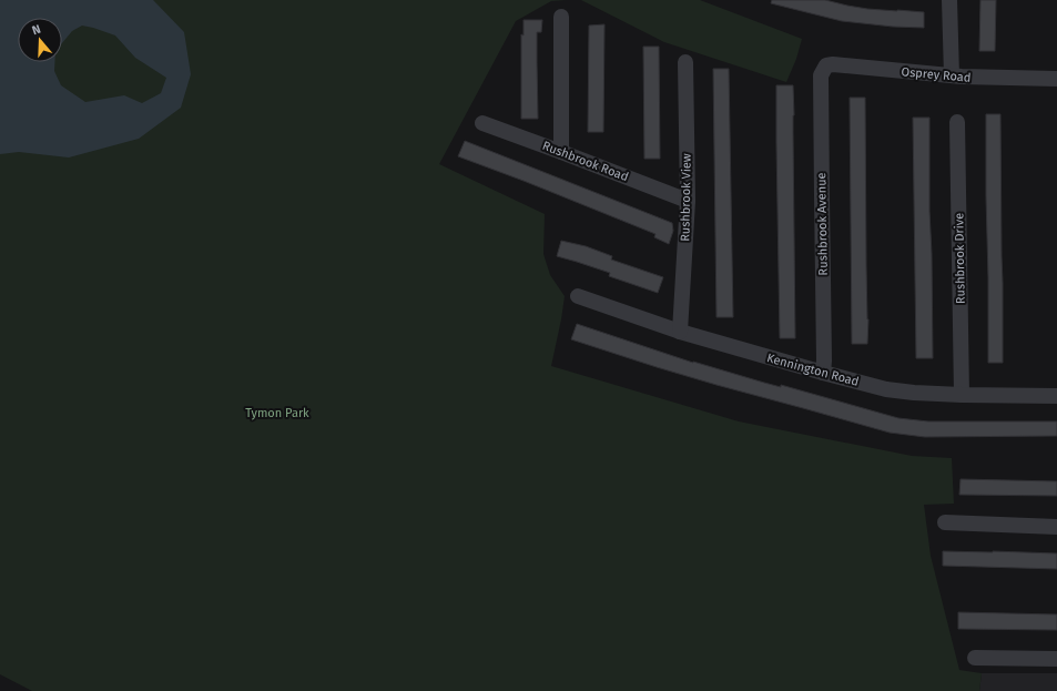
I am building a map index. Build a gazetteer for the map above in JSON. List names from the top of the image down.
{
  "streets": {
    "street": [
      "Osprey Road",
      "Rushbrook Road",
      "Rushbrook View",
      "Rushbrook Avenue",
      "Rushbrook Drive",
      "Kennington Road"
    ]
  },
  "crossings": [
    ["Osprey Road", "Rushbrook Avenue"],
    ["Rushbrook Road", "Rushbrook View"],
    ["Rushbrook View", "Kennington Road"],
    ["Rushbrook Avenue", "Kennington Road"],
    ["Rushbrook Drive", "Kennington Road"]
  ],
  "parks": ["Tymon Park"],
  "north": "top"
}
